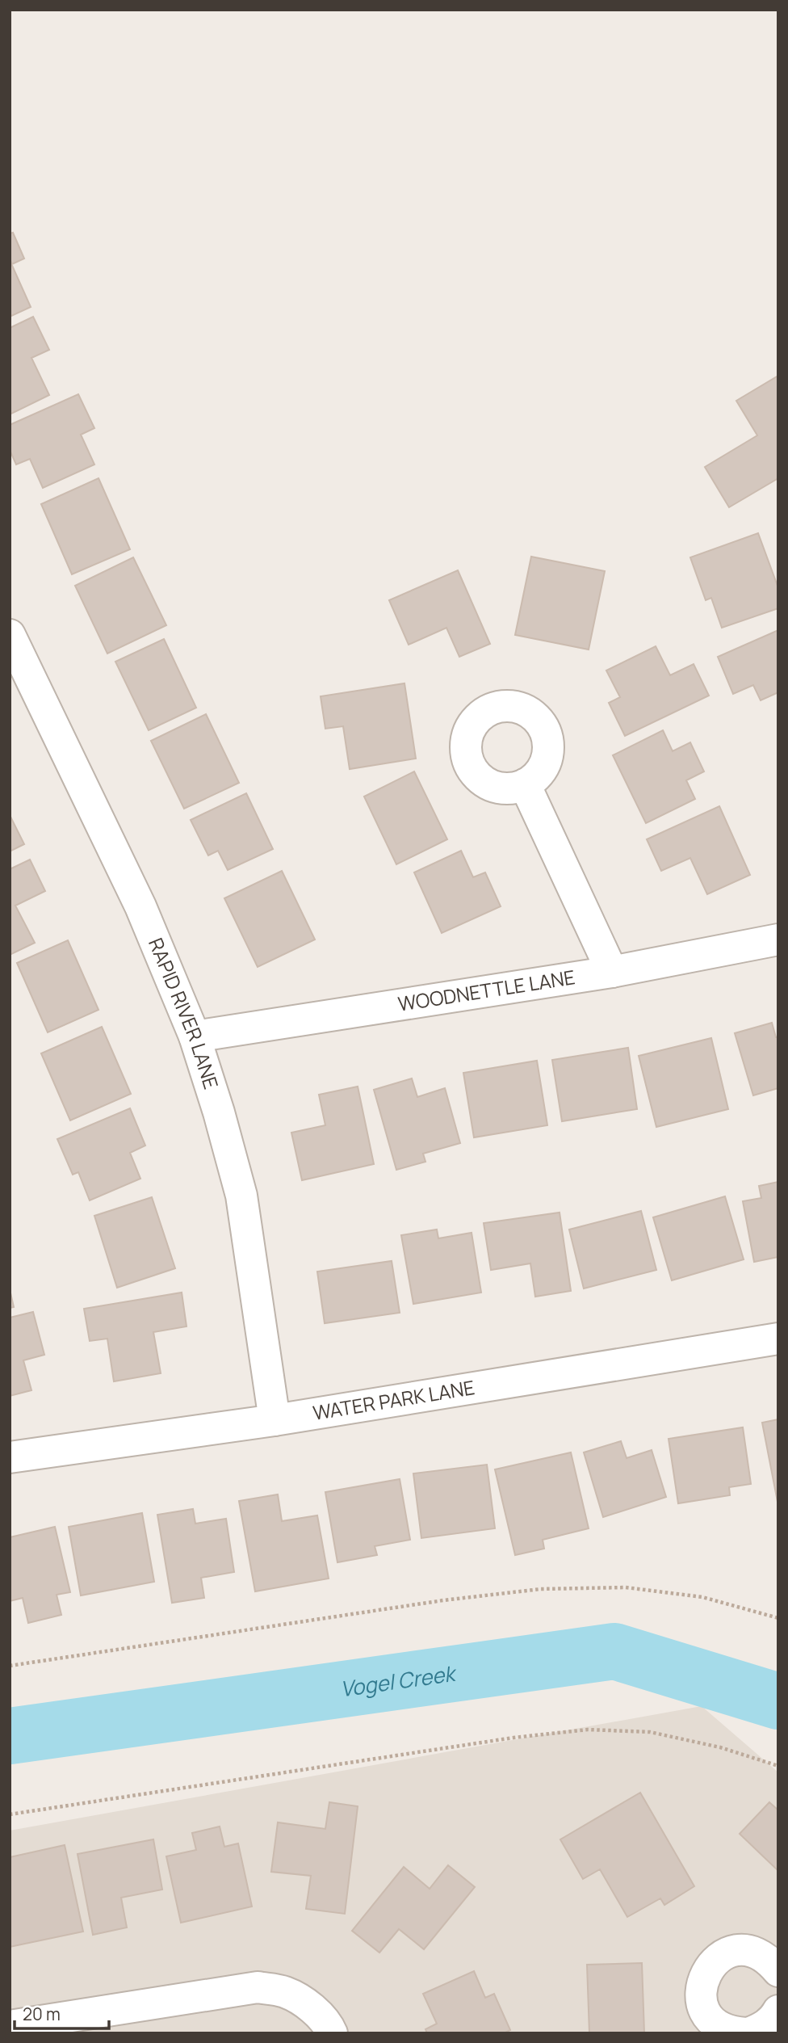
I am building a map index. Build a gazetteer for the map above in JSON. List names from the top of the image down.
{
  "streets": {
    "street": ["WOODNETTLE LANE", "RAPID RIVER LANE", "WATER PARK LANE"]
  },
  "crossings": [
    ["WOODNETTLE LANE", "RAPID RIVER LANE"],
    ["RAPID RIVER LANE", "WATER PARK LANE"]
  ],
  "water": ["Vogel Creek"],
  "scale_bar": "20 m"
}
